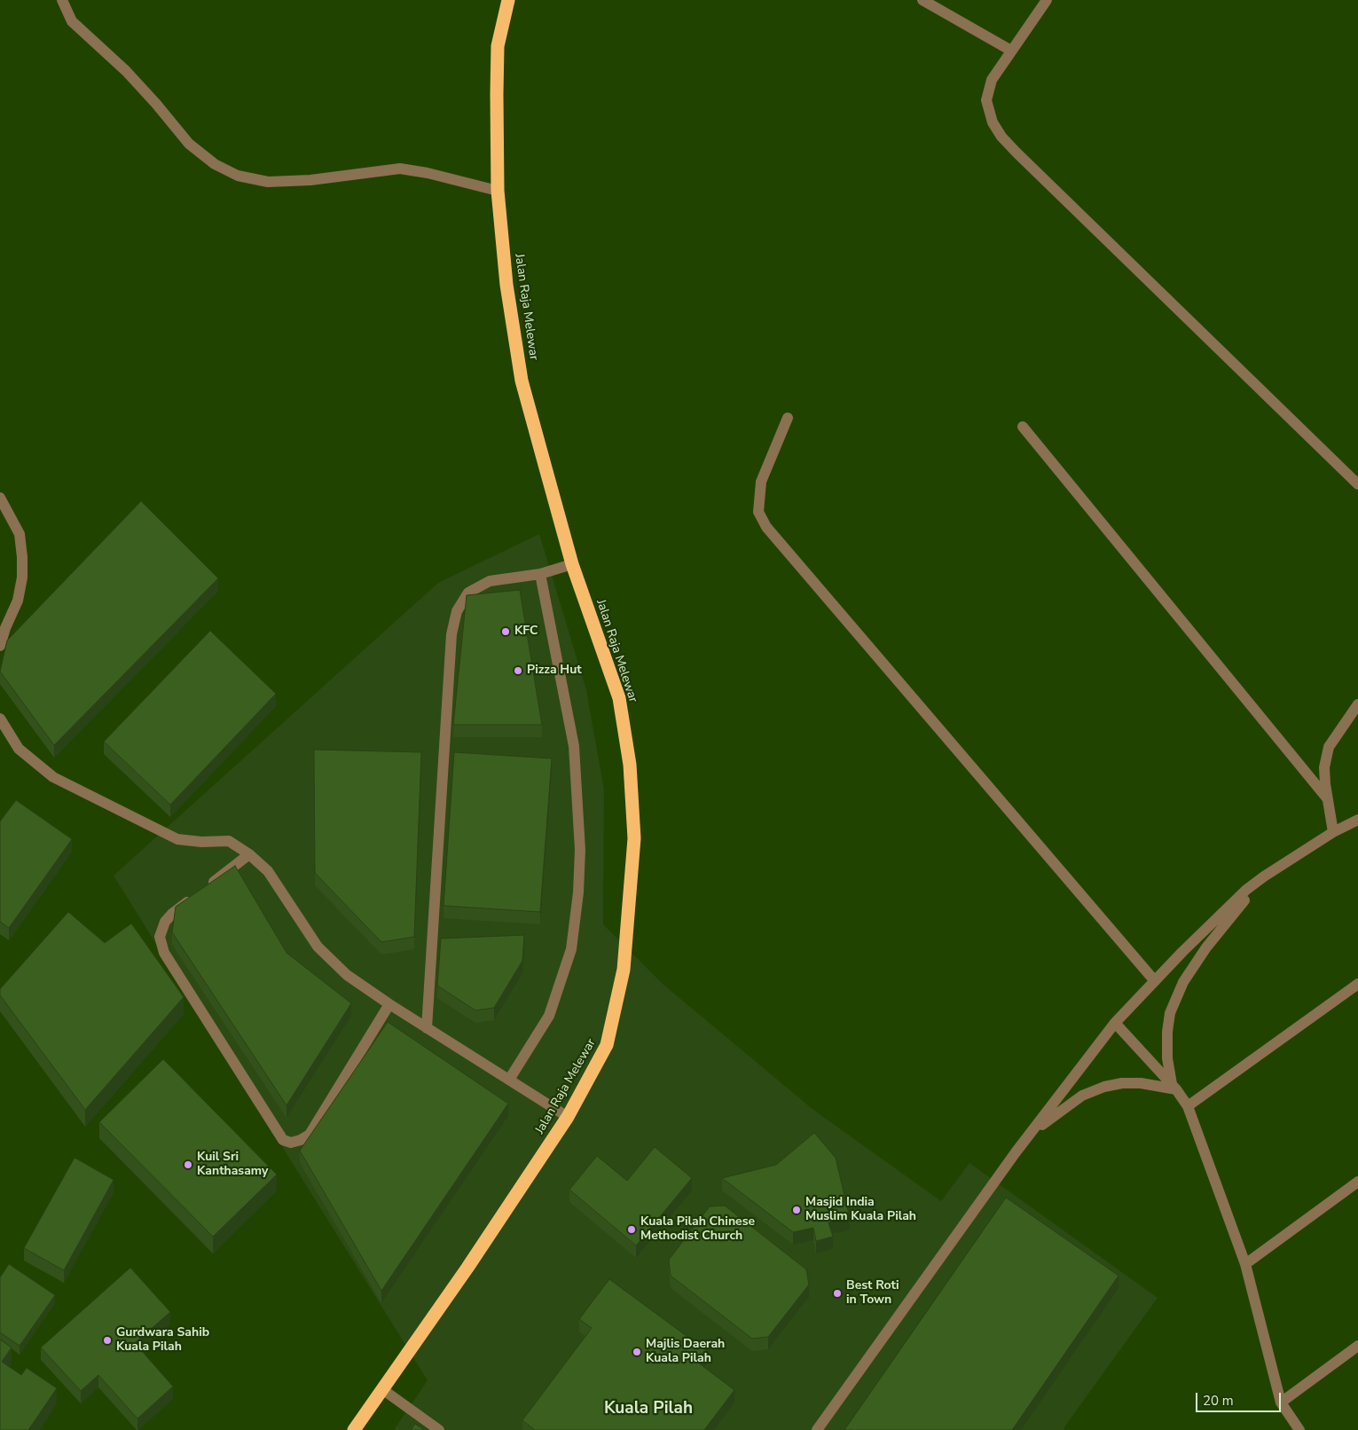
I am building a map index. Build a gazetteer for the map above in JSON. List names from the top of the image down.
{
  "streets": {
    "highway": ["Jalan Raja Melewar"]
  },
  "districts": ["Kuala Pilah"],
  "places": [
    "KFC",
    "Pizza Hut",
    "Kuil Sri Kanthasamy",
    "Masjid India Muslim Kuala Pilah",
    "Kuala Pilah Chinese Methodist Church",
    "Best Roti in Town",
    "Gurdwara Sahib Kuala Pilah",
    "Majlis Daerah Kuala Pilah"
  ],
  "scale_bar": "20 m"
}
